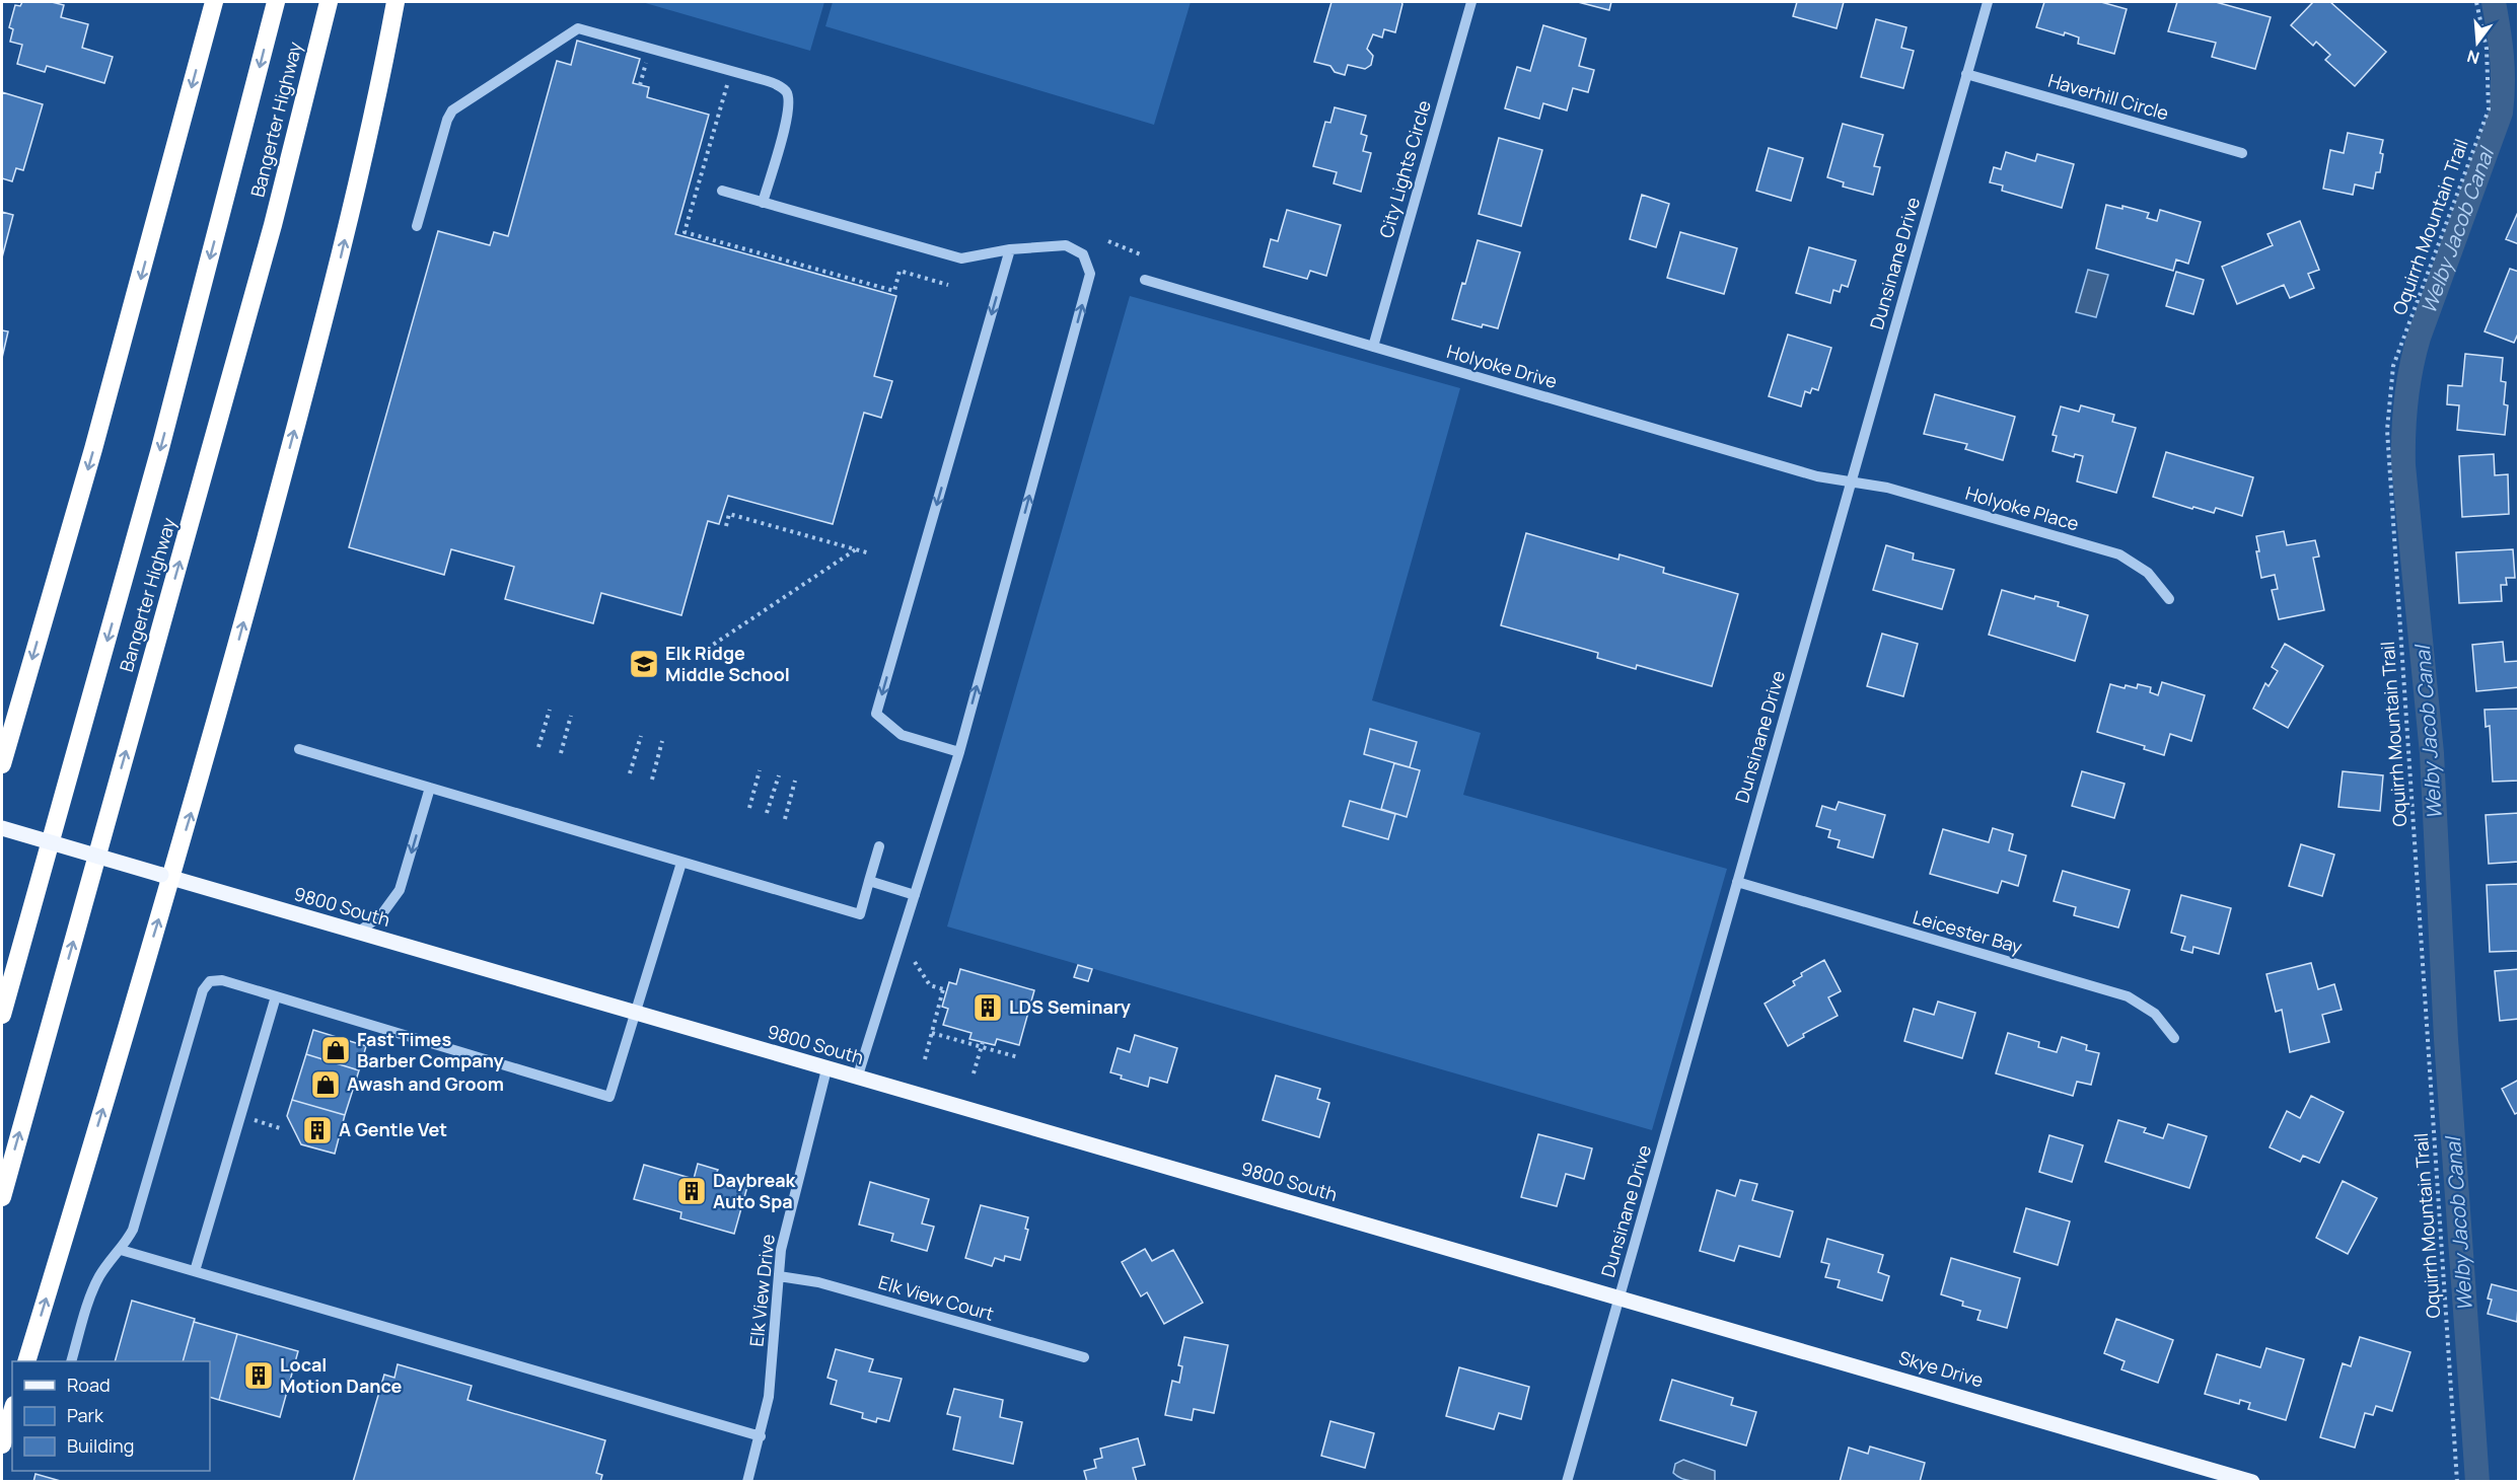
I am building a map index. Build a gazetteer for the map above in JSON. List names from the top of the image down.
{
  "streets": {
    "highway": ["Bangerter Highway"],
    "main road": ["9800 South", "Skye Drive"],
    "street": [
      "Haverhill Circle",
      "City Lights Circle",
      "Dunsinane Drive",
      "Holyoke Drive",
      "Holyoke Place",
      "Leicester Bay",
      "Elk View Drive",
      "Elk View Court"
    ],
    "path": ["Oquirrh Mountain Trail"]
  },
  "crossings": [
    ["Haverhill Circle", "Dunsinane Drive"],
    ["City Lights Circle", "Holyoke Drive"],
    ["Dunsinane Drive", "Holyoke Drive"],
    ["Dunsinane Drive", "Holyoke Place"],
    ["Dunsinane Drive", "9800 South"],
    ["Dunsinane Drive", "Leicester Bay"],
    ["Dunsinane Drive", "Skye Drive"],
    ["Holyoke Drive", "Holyoke Place"],
    ["9800 South", "Elk View Drive"],
    ["9800 South", "Skye Drive"],
    ["Elk View Drive", "Elk View Court"]
  ],
  "water": ["Welby Jacob Canal"],
  "places": {
    "school or university": ["Elk Ridge Middle School"],
    "building": [
      "LDS Seminary",
      "A Gentle Vet",
      "Daybreak Auto Spa",
      "Local Motion Dance"
    ],
    "shop": ["Fast Times Barber Company", "Awash and Groom"]
  },
  "legend": ["Road", "Park", "Building"],
  "north": "bottom"
}
